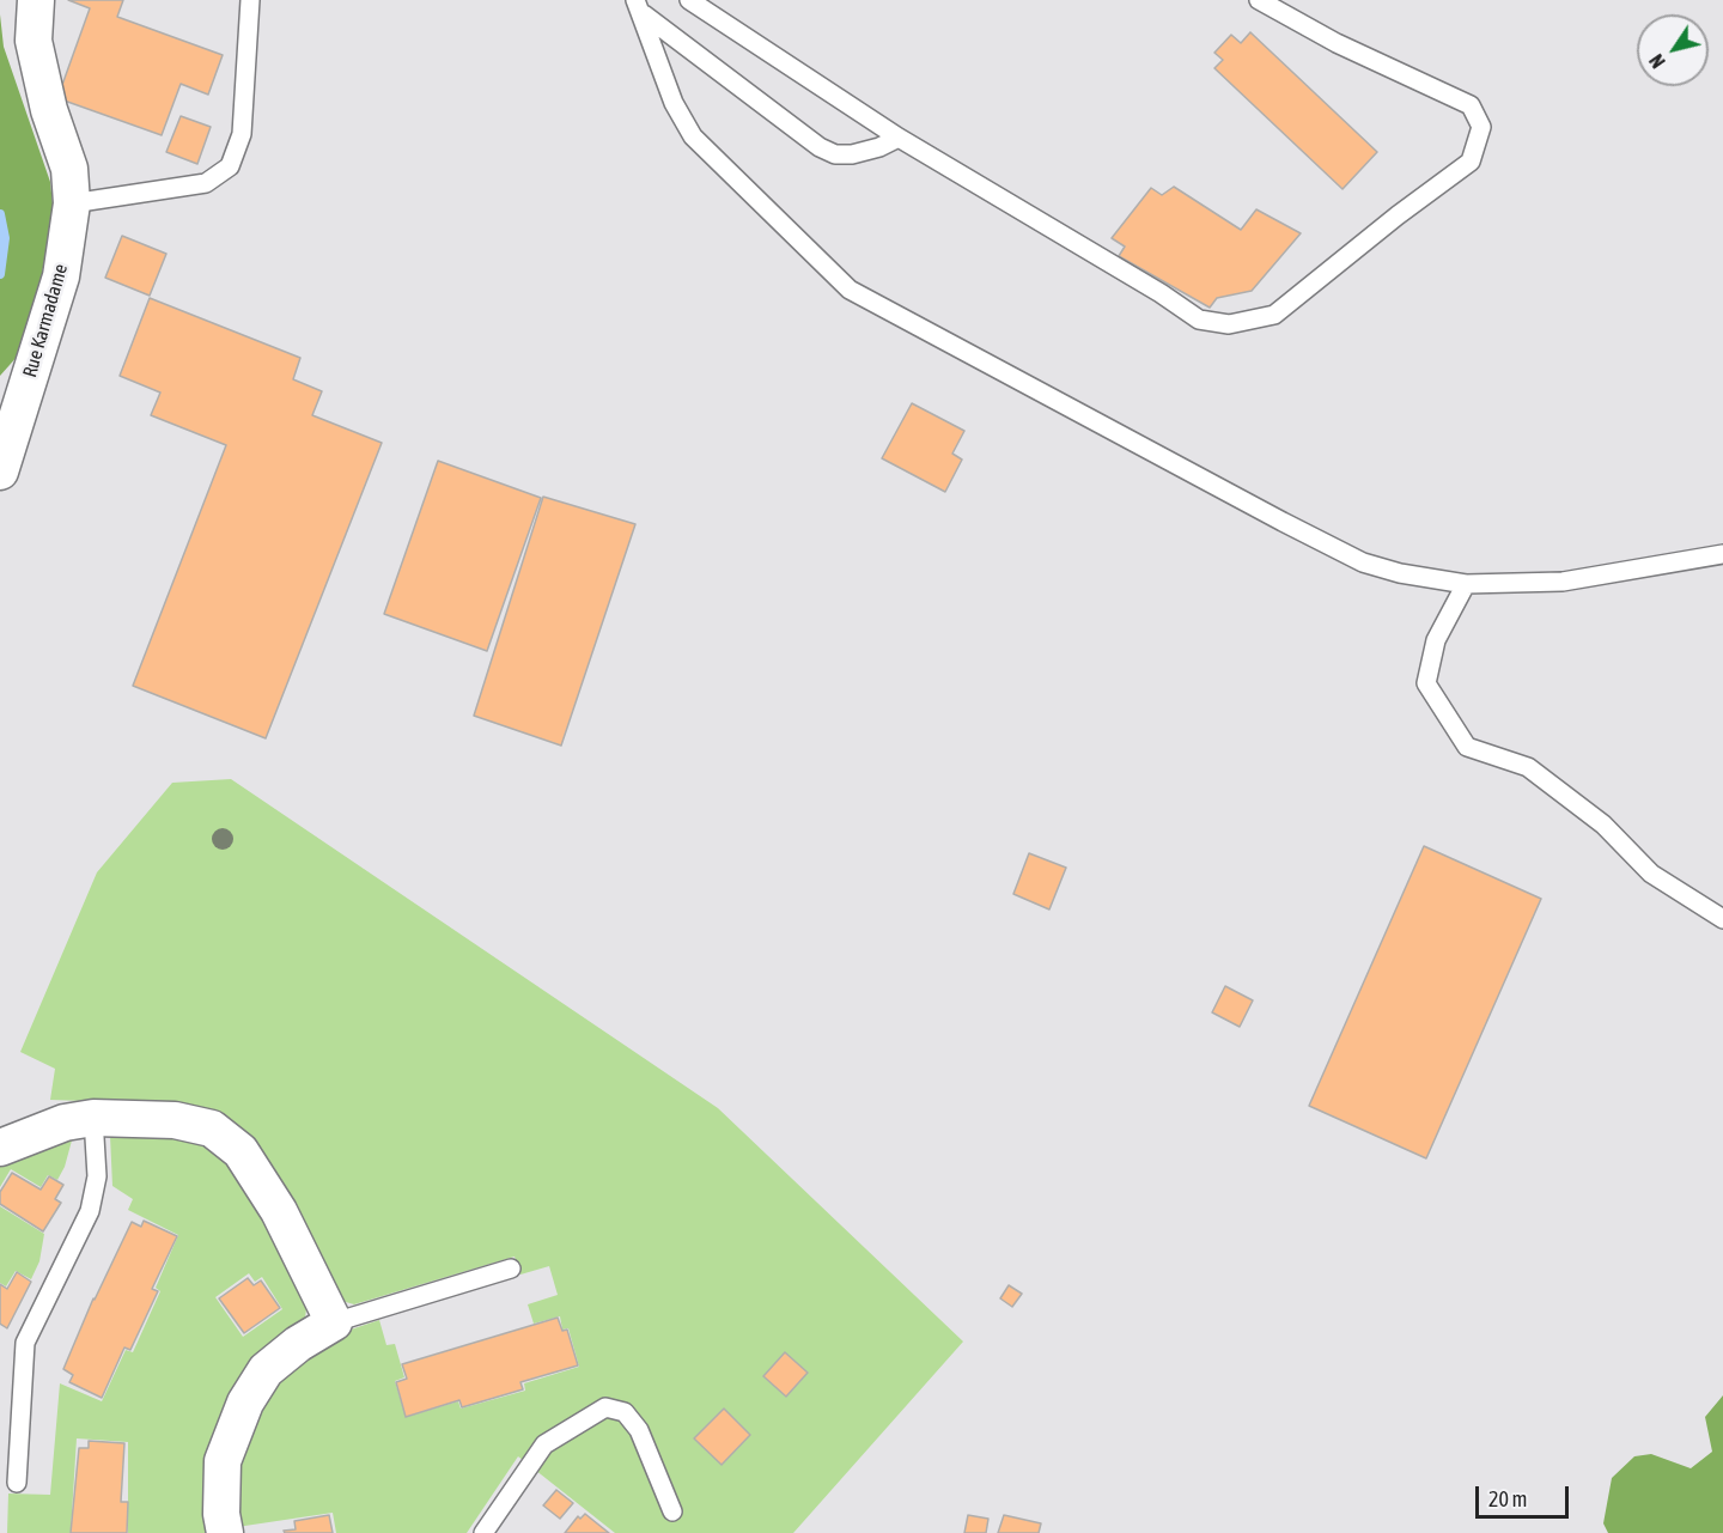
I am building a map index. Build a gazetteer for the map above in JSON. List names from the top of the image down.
{
  "streets": {
    "street": ["Rue Karmadame"]
  },
  "scale_bar": "20 m",
  "north": "bottom left"
}
